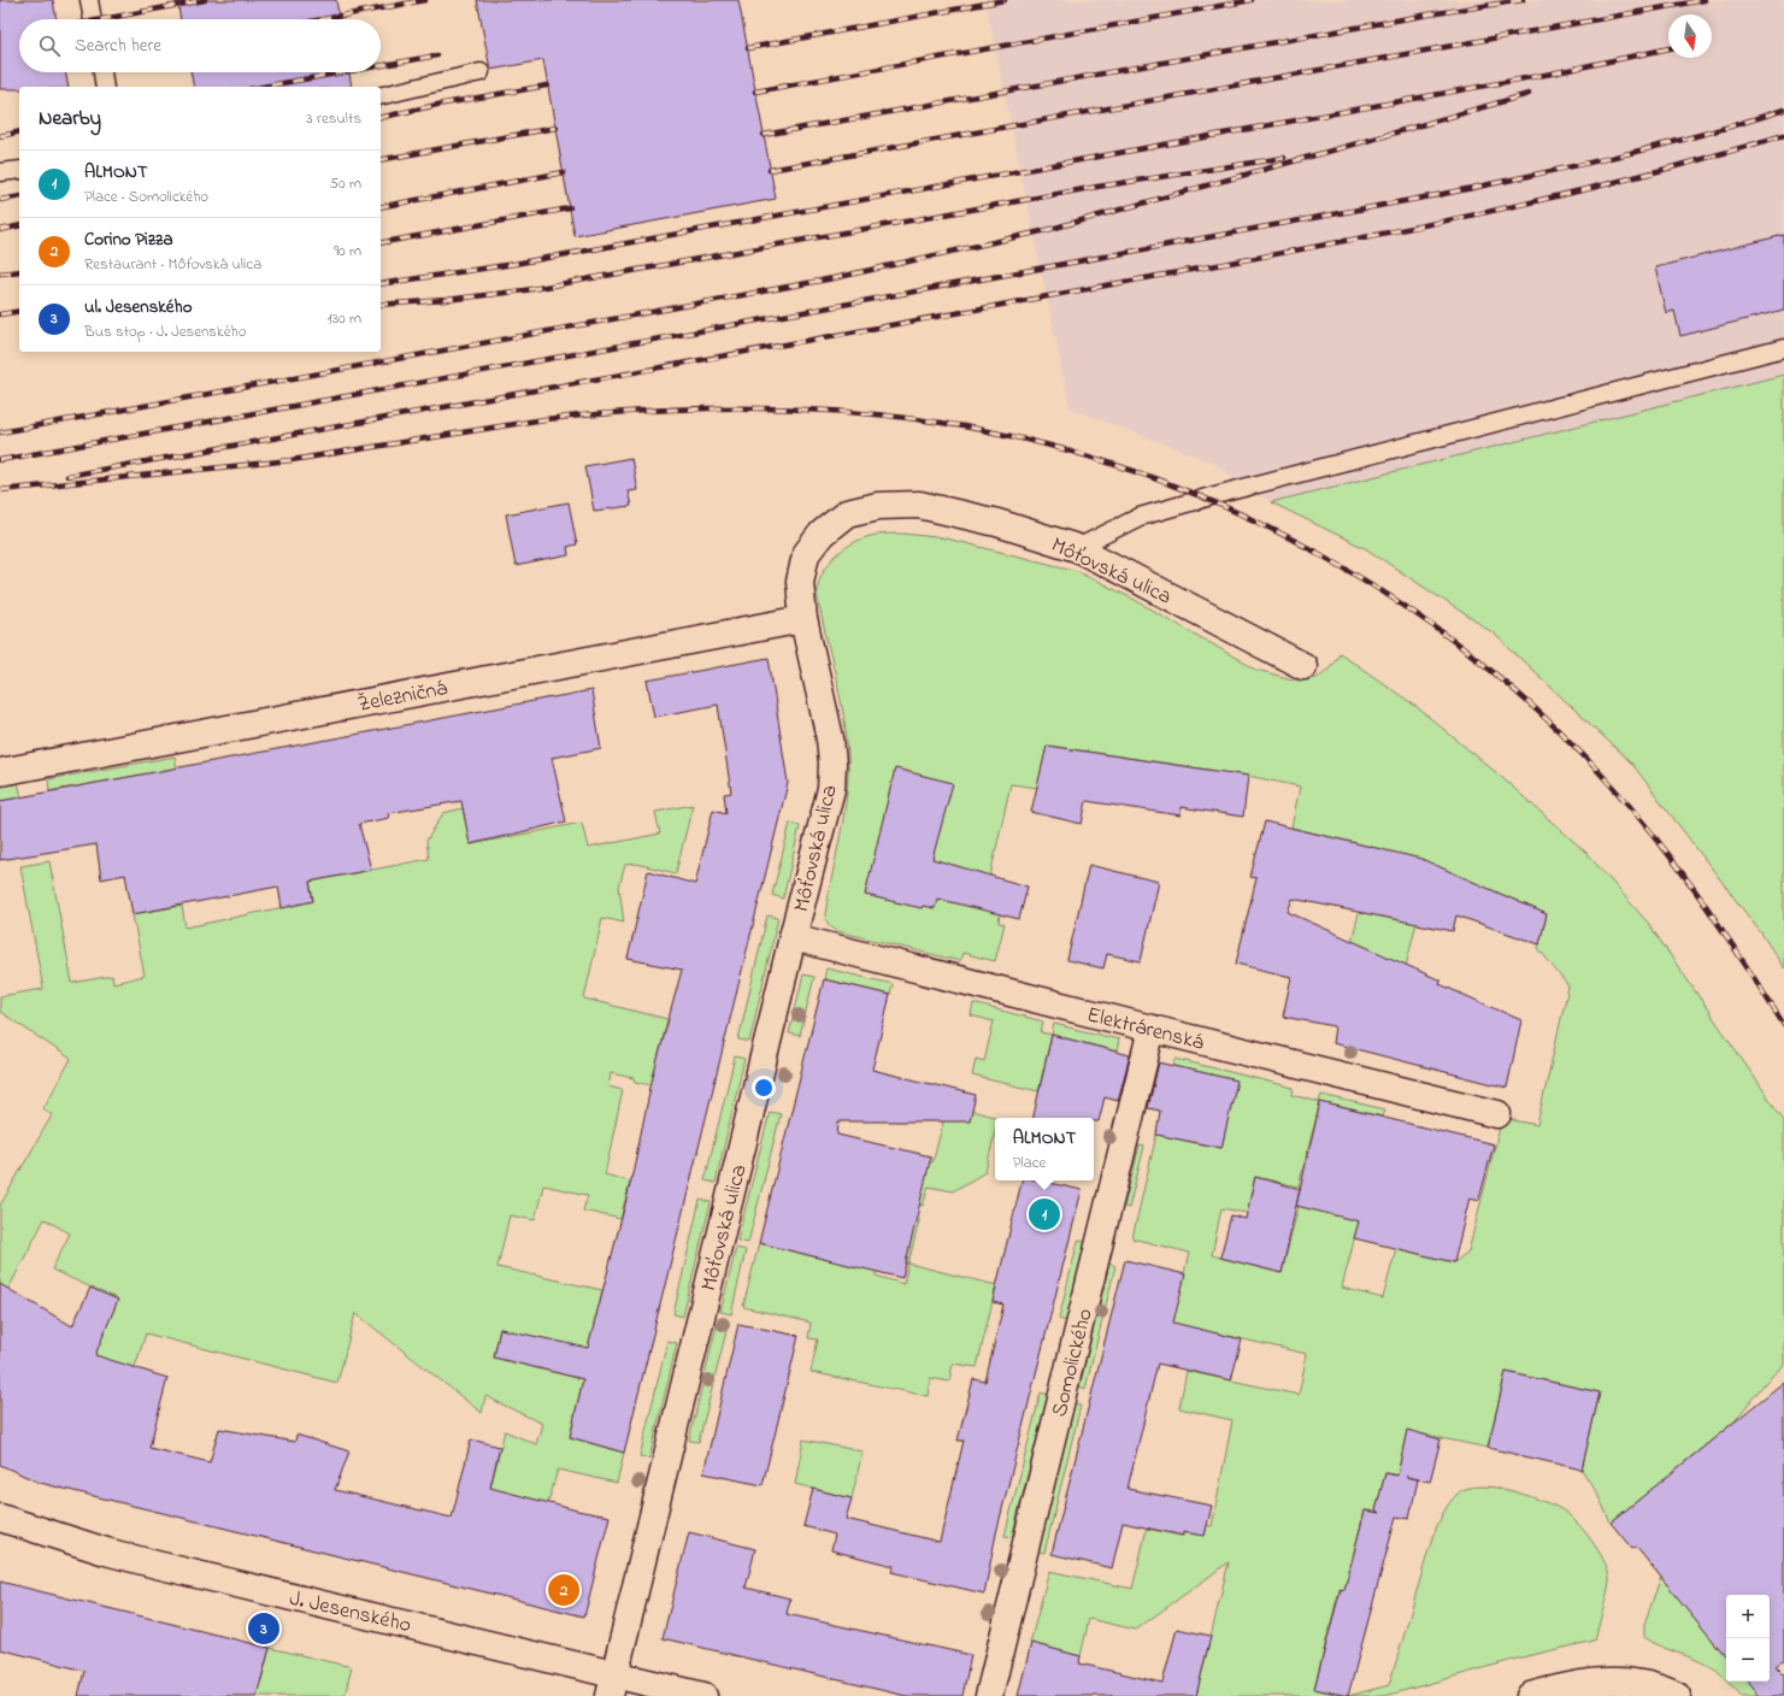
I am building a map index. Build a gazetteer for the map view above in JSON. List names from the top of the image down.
{
  "streets": {
    "street": [
      "Môťovská ulica",
      "Železničná",
      "Elektrárenská",
      "Somolického",
      "J. Jesenského"
    ]
  },
  "crossings": [
    ["Môťovská ulica", "Železničná"],
    ["Môťovská ulica", "Elektrárenská"],
    ["Môťovská ulica", "J. Jesenského"],
    ["Elektrárenská", "Somolického"]
  ],
  "north": "bottom",
  "page": {
    "search": "Search here",
    "heading": ["Nearby", "3 results"],
    "list": [
      {
        "mark": "1",
        "name": "ALMONT",
        "note": "Place · Somolického",
        "value": "50 m"
      },
      {
        "mark": "2",
        "name": "Corino Pizza",
        "note": "Restaurant · Môťovská ulica",
        "value": "90 m"
      },
      {
        "mark": "3",
        "name": "ul. Jesenského",
        "note": "Bus stop · J. Jesenského",
        "value": "130 m"
      }
    ],
    "popup": ["ALMONT", "Place"],
    "pins": ["1", "2", "3"],
    "map_buttons": ["+", "−"]
  }
}
